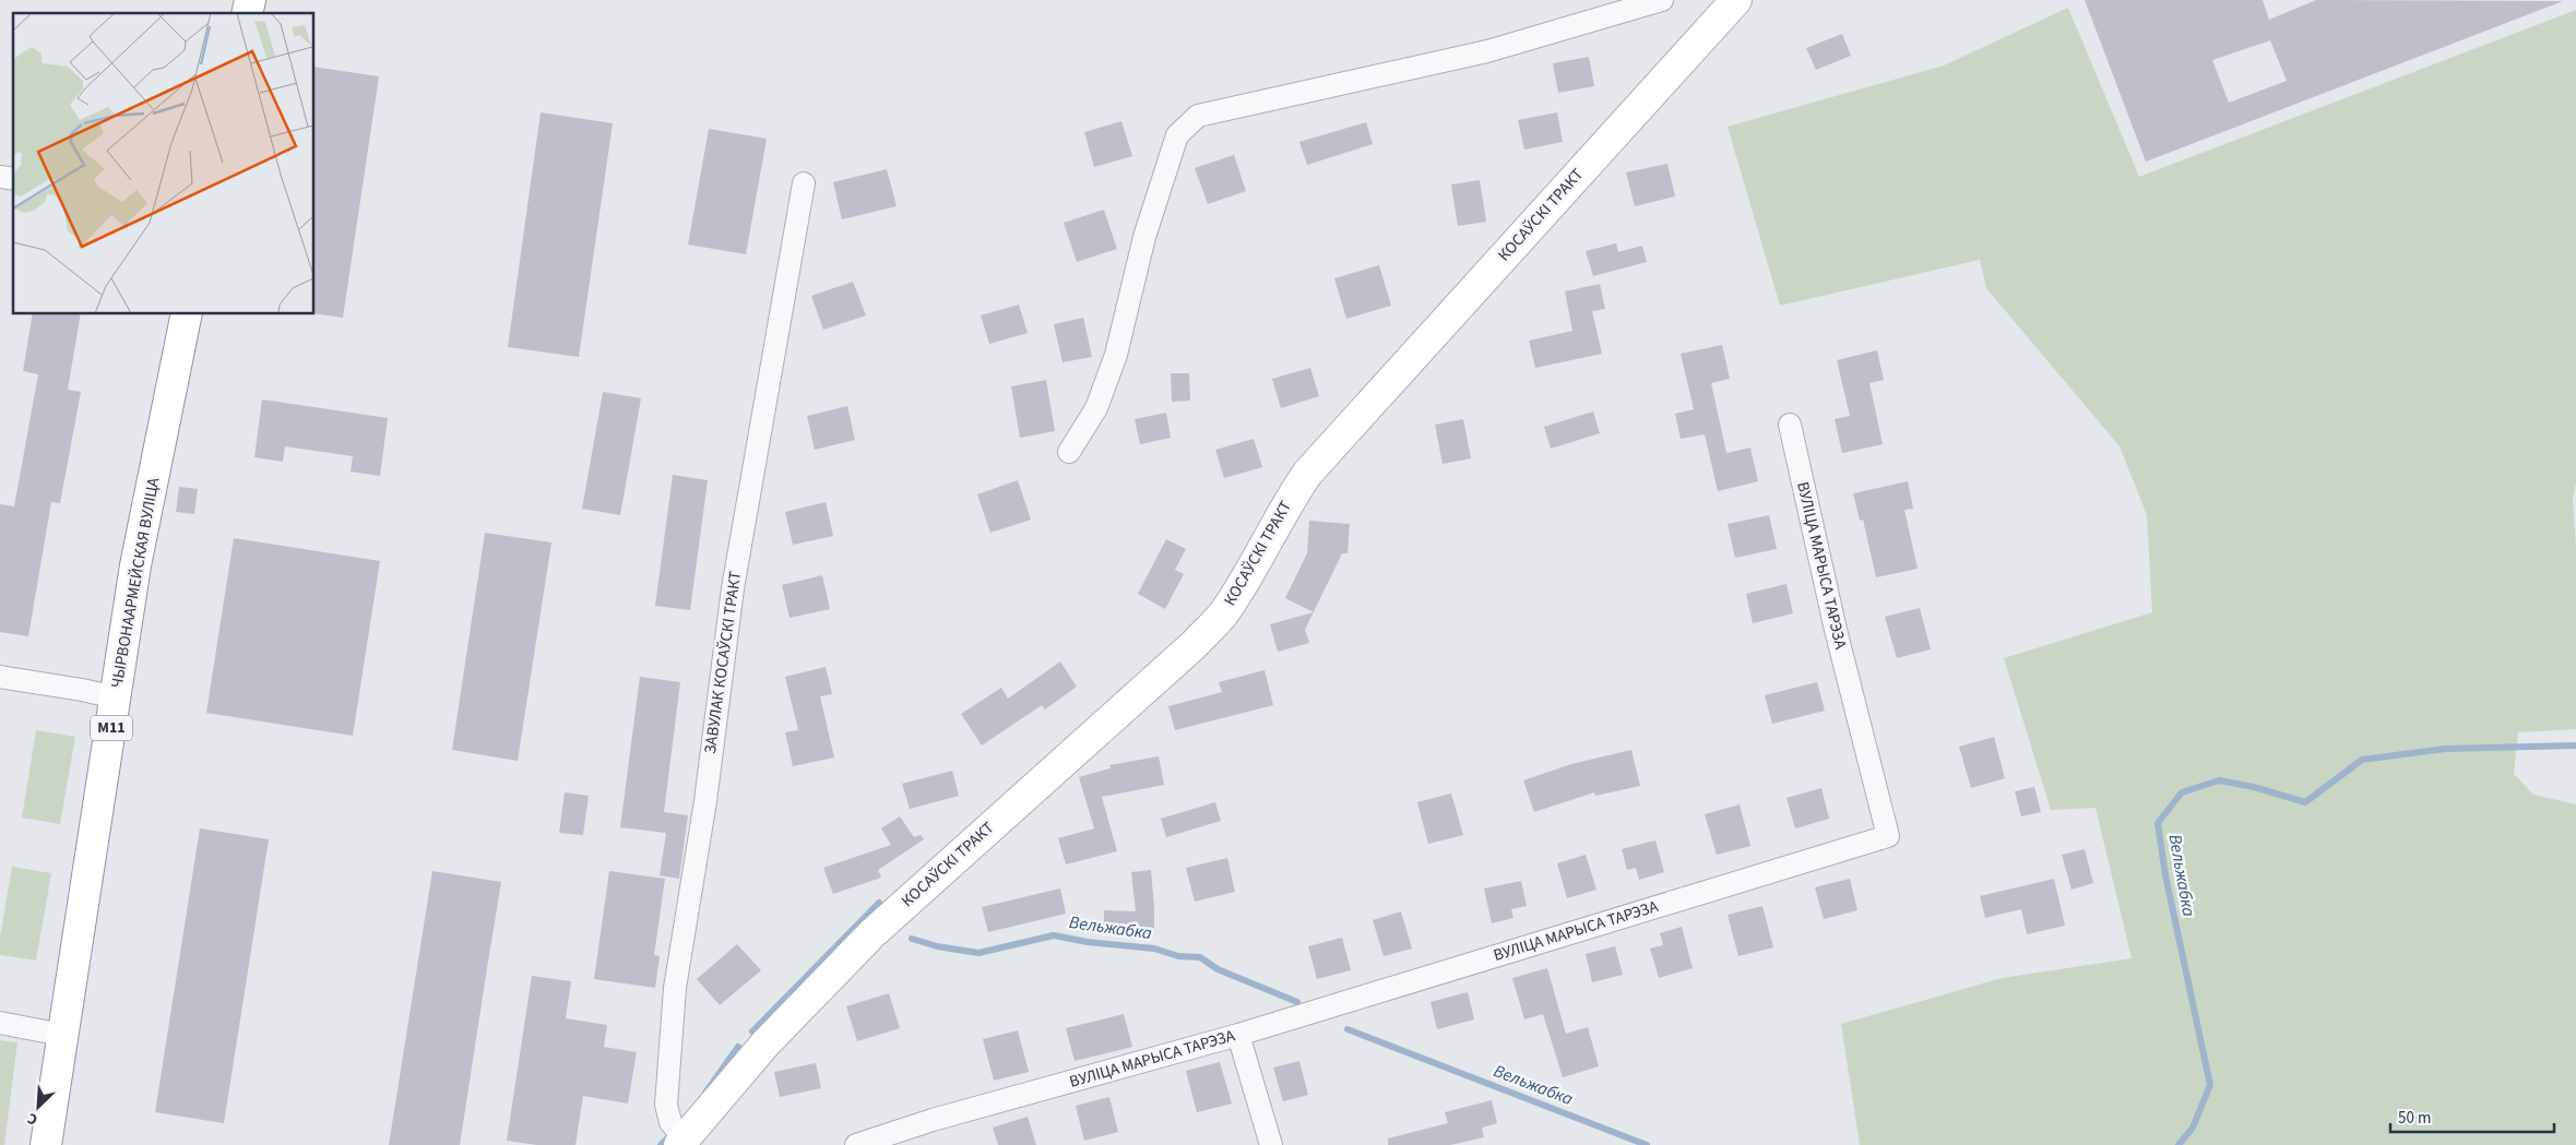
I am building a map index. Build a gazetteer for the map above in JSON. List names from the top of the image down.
{
  "streets": {
    "main road": ["КОСАЎСКІ ТРАКТ", "ЧЫРВОНААРМЕЙСКАЯ ВУЛІЦА", "М11"],
    "street": ["ВУЛІЦА МАРЫСА ТАРЭЗА", "ЗАВУЛАК КОСАЎСКІ ТРАКТ"]
  },
  "crossings": [
    ["КОСАЎСКІ ТРАКТ", "ЗАВУЛАК КОСАЎСКІ ТРАКТ"]
  ],
  "water": ["Вельжабка"],
  "scale_bar": "50 m",
  "north": "bottom left"
}
